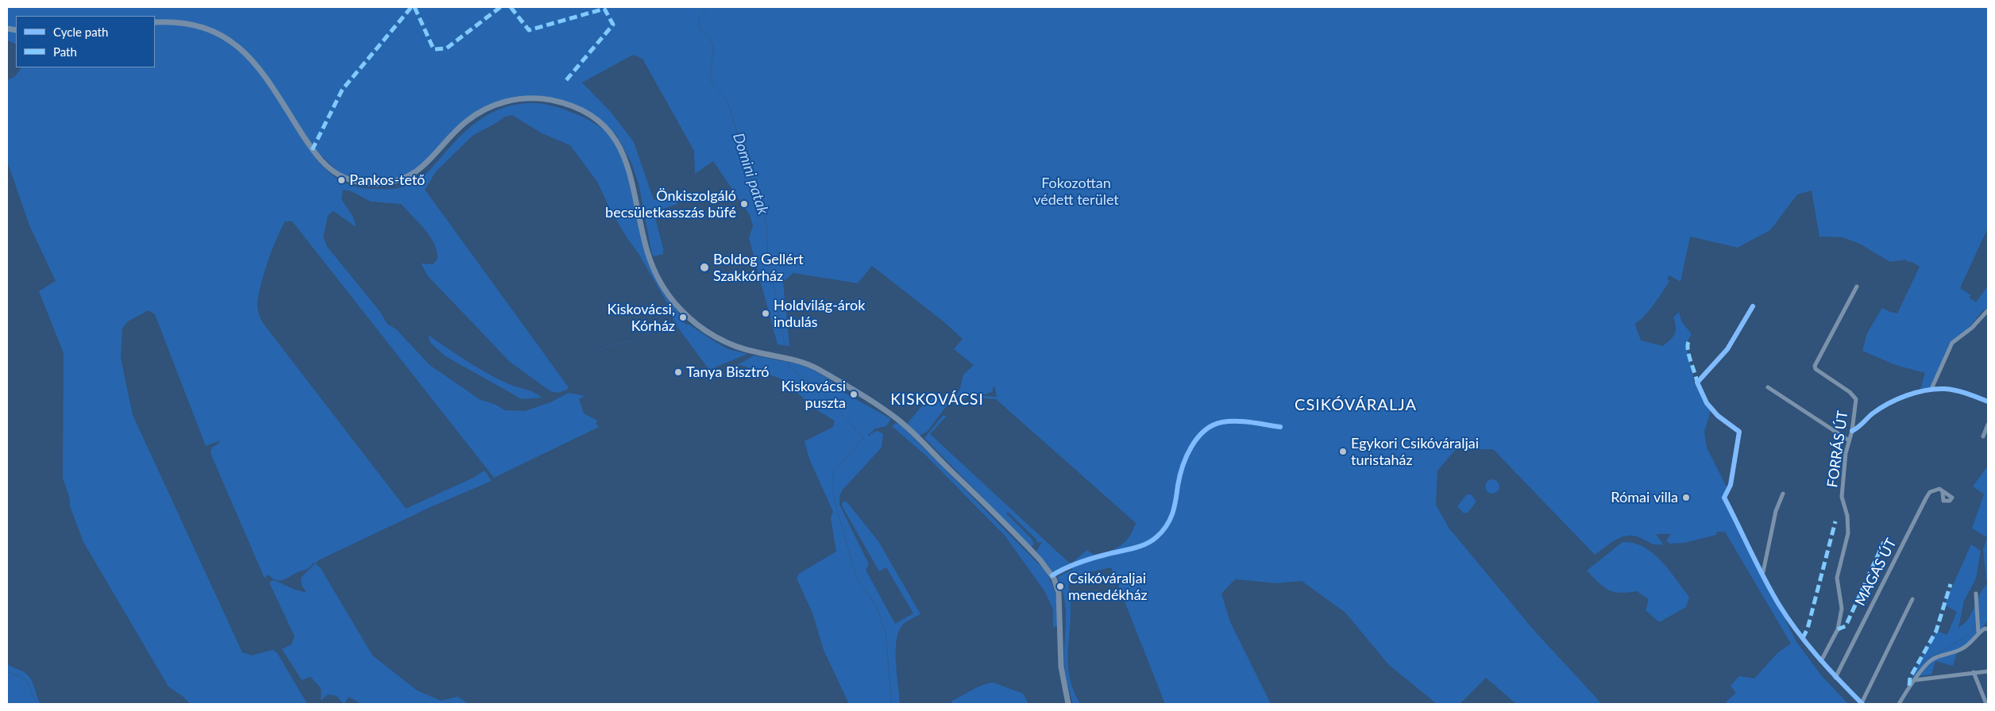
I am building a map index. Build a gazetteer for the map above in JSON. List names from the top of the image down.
{
  "streets": {
    "street": ["FORRÁS ÚT", "MAGAS ÚT"]
  },
  "districts": ["KISKOVÁCSI", "CSIKÓVÁRALJA"],
  "water": ["Domini patak"],
  "parks": ["Fokozottan védett terület"],
  "places": [
    "Pankos-tető",
    "Önkiszolgáló becsületkasszás büfé",
    "Boldog Gellért Szakkórház",
    "Holdvilág-árok indulás",
    "Kiskovácsi, Kórház",
    "Tanya Bisztró",
    "Kiskovácsi puszta",
    "Egykori Csikóváraljai turistaház",
    "Római villa",
    "Csikóváraljai menedékház"
  ],
  "legend": ["Cycle path", "Path"]
}
